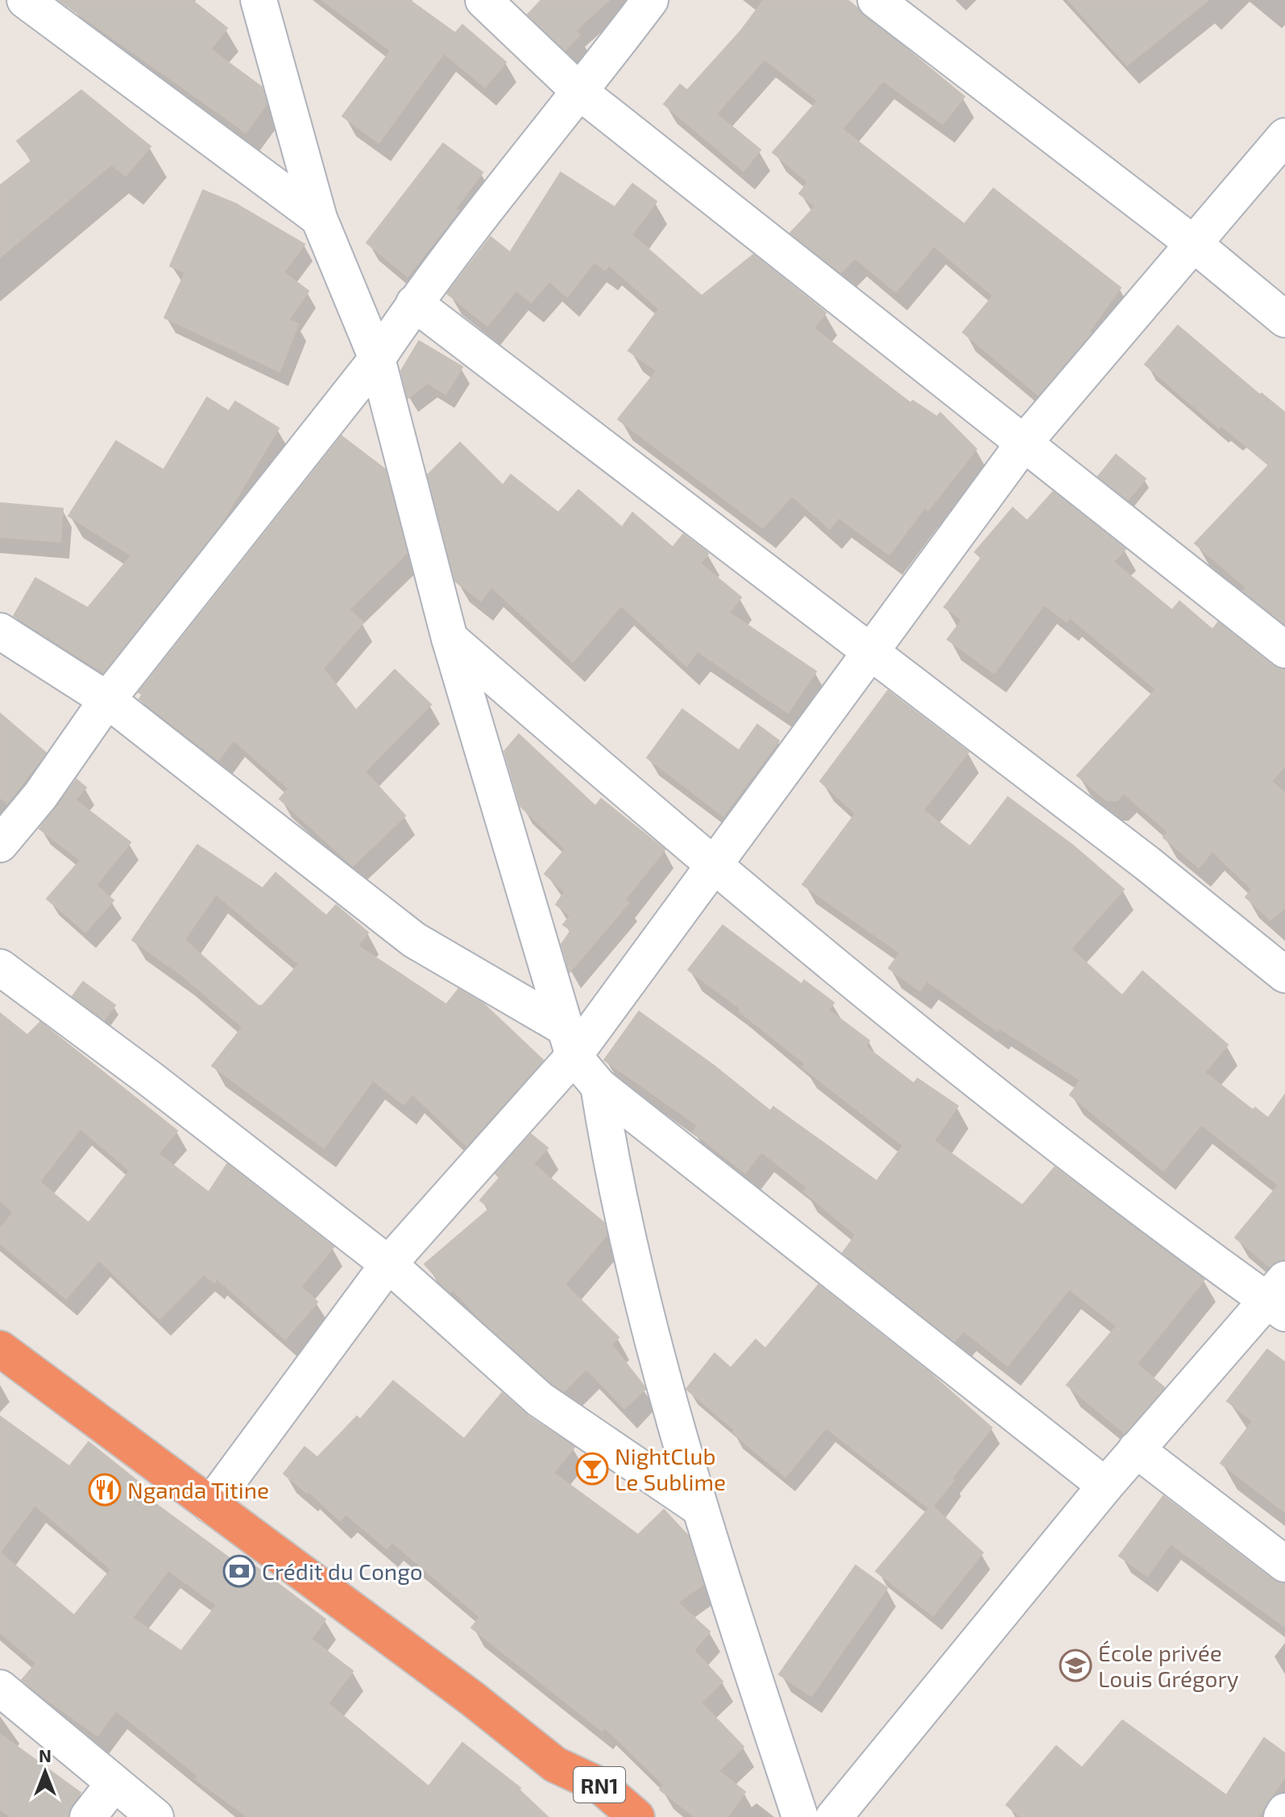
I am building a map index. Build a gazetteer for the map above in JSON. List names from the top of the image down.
{
  "streets": {
    "highway": ["RN1"]
  },
  "places": {
    "bar": ["NightClub Le Sublime"],
    "restaurant": ["Nganda Titine"],
    "bank": ["Crédit du Congo"],
    "school or university": ["École privée Louis Grégory"]
  },
  "north": "top"
}
